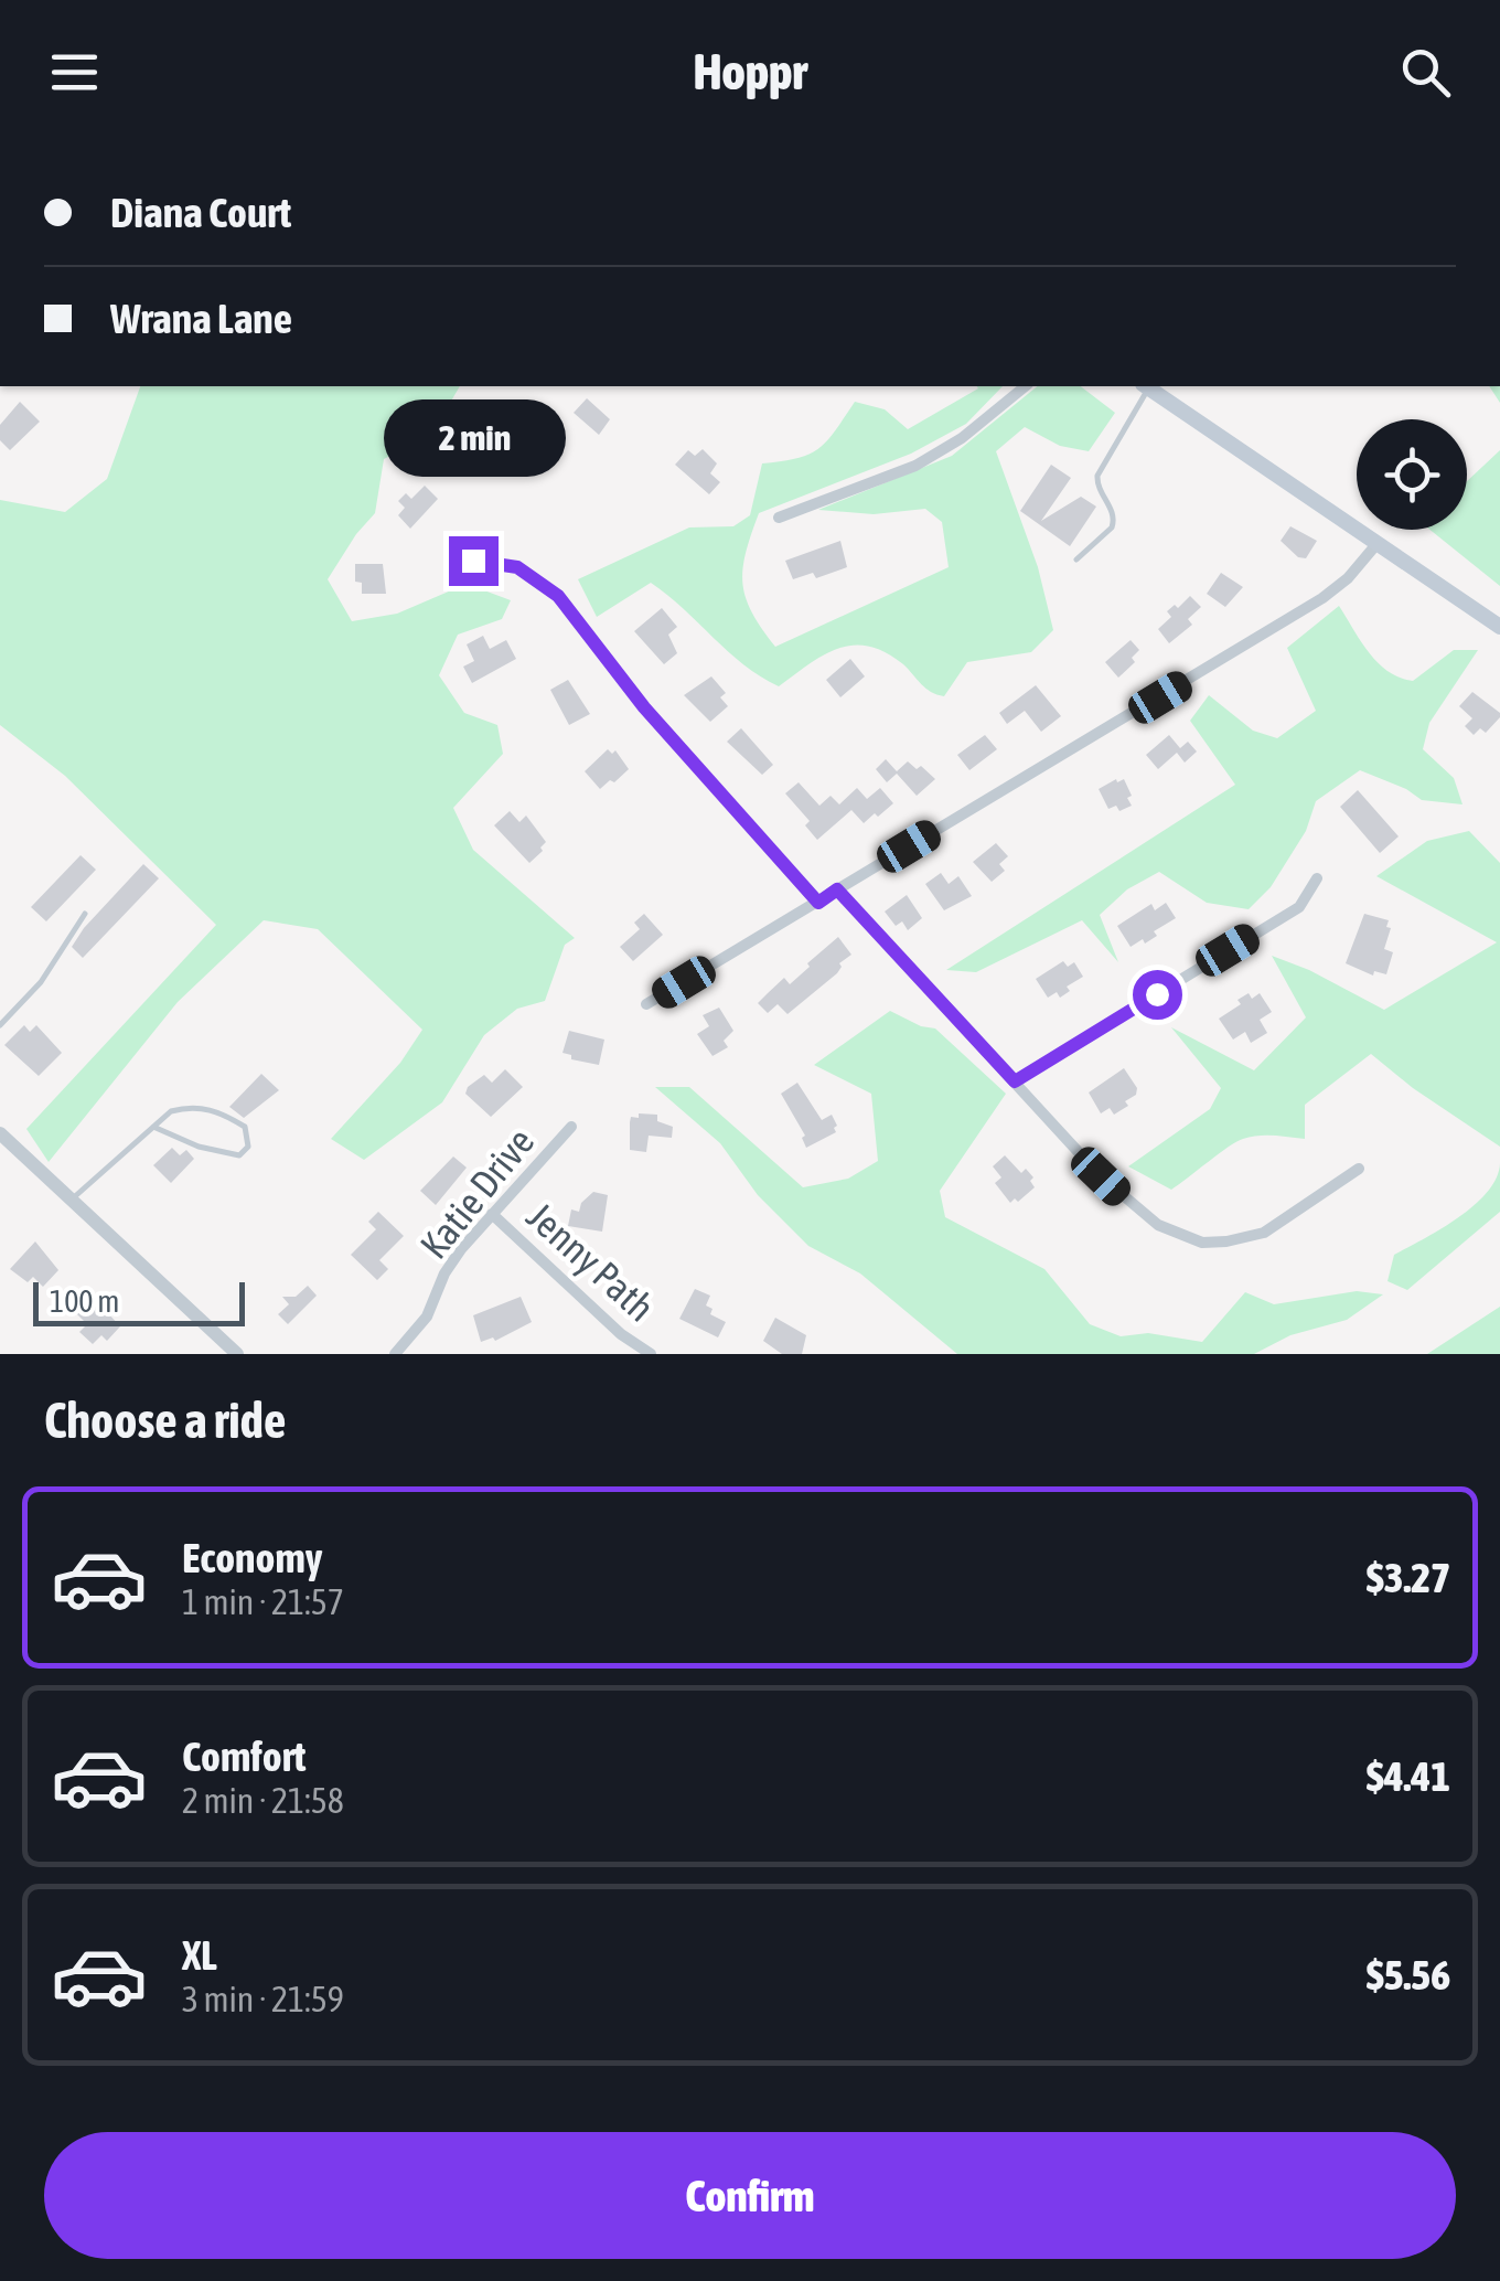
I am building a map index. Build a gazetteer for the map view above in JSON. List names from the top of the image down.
{
  "streets": {
    "street": ["Katie Drive", "Jenny Path"]
  },
  "crossings": [
    ["Katie Drive", "Jenny Path"]
  ],
  "scale_bar": "100 m",
  "page": {
    "header": "Hoppr",
    "banner": ["Diana Court", "Wrana Lane"],
    "bubble": "2 min",
    "scale": "100 m",
    "heading": "Choose a ride",
    "list": [
      {
        "name": "Economy",
        "note": "1 min · 21:57",
        "value": "$3.27"
      },
      {
        "name": "Comfort",
        "note": "2 min · 21:58",
        "value": "$4.41"
      },
      {
        "name": "XL",
        "note": "3 min · 21:59",
        "value": "$5.56"
      }
    ],
    "buttons": "Confirm"
  }
}
